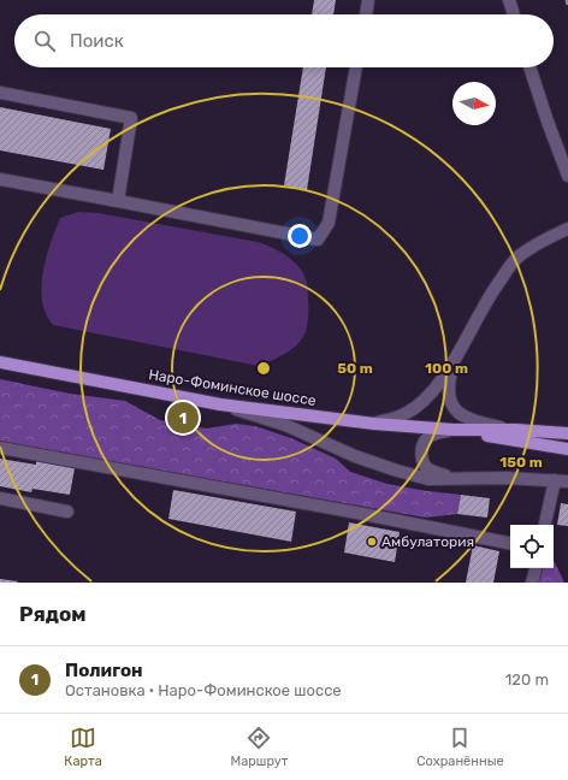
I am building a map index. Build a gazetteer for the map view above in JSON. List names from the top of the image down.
{
  "streets": {
    "main road": ["Наро-Фоминское шоссе"]
  },
  "places": ["Амбулатория"],
  "north": "right",
  "page": {
    "search": "Поиск",
    "pins": "1",
    "heading": "Рядом",
    "list": [
      {
        "mark": "1",
        "name": "Полигон",
        "note": "Остановка · Наро-Фоминское шоссе",
        "value": "120 m"
      }
    ],
    "nav": ["Карта", "Маршрут", "Сохранённые"]
  },
  "rings": ["50 m", "100 m", "150 m"]
}
